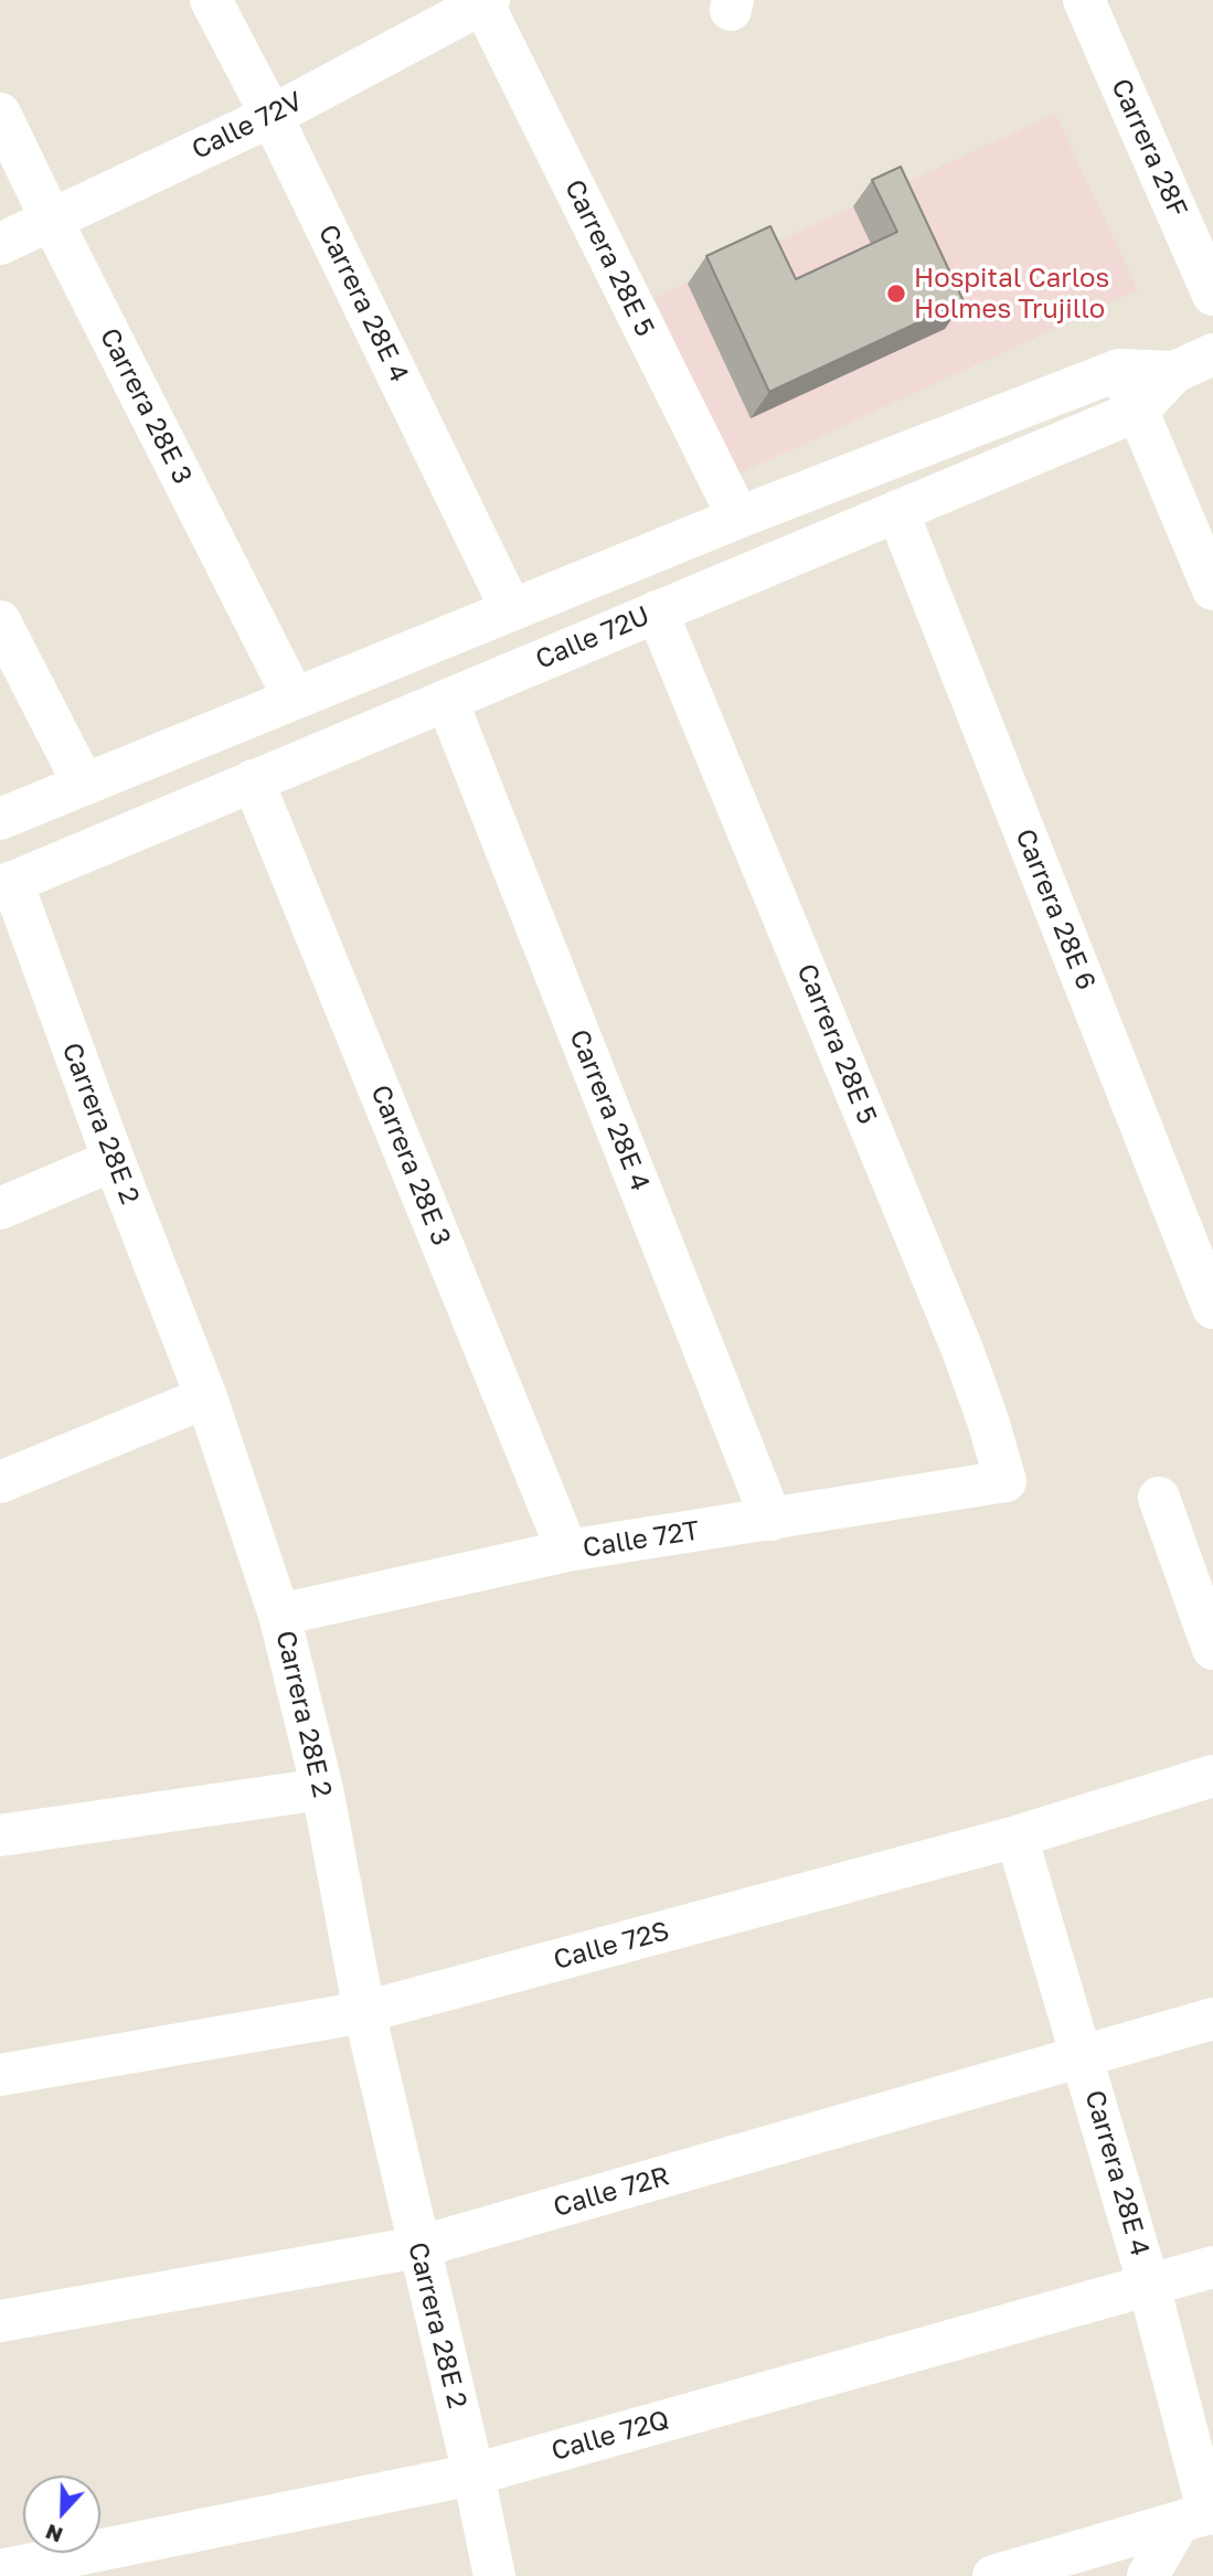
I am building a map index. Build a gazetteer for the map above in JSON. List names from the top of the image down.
{
  "streets": {
    "street": [
      "Calle 72V",
      "Carrera 28F",
      "Carrera 28E 5",
      "Carrera 28E 4",
      "Carrera 28E 3",
      "Calle 72U",
      "Carrera 28E 6",
      "Carrera 28E 2",
      "Calle 72T",
      "Calle 72S",
      "Calle 72R",
      "Calle 72Q"
    ]
  },
  "crossings": [
    ["Calle 72V", "Carrera 28E 5"],
    ["Calle 72V", "Carrera 28E 4"],
    ["Calle 72V", "Carrera 28E 3"],
    ["Carrera 28E 5", "Calle 72U"],
    ["Carrera 28E 5", "Calle 72T"],
    ["Carrera 28E 4", "Calle 72U"],
    ["Carrera 28E 4", "Calle 72T"],
    ["Carrera 28E 4", "Calle 72S"],
    ["Carrera 28E 4", "Calle 72R"],
    ["Carrera 28E 4", "Calle 72Q"],
    ["Carrera 28E 3", "Calle 72U"],
    ["Carrera 28E 3", "Calle 72T"],
    ["Calle 72U", "Carrera 28E 6"],
    ["Calle 72U", "Carrera 28E 2"],
    ["Carrera 28E 2", "Calle 72T"],
    ["Carrera 28E 2", "Calle 72S"],
    ["Carrera 28E 2", "Calle 72R"],
    ["Carrera 28E 2", "Calle 72Q"]
  ],
  "places": ["Hospital Carlos Holmes Trujillo"],
  "north": "bottom"
}
